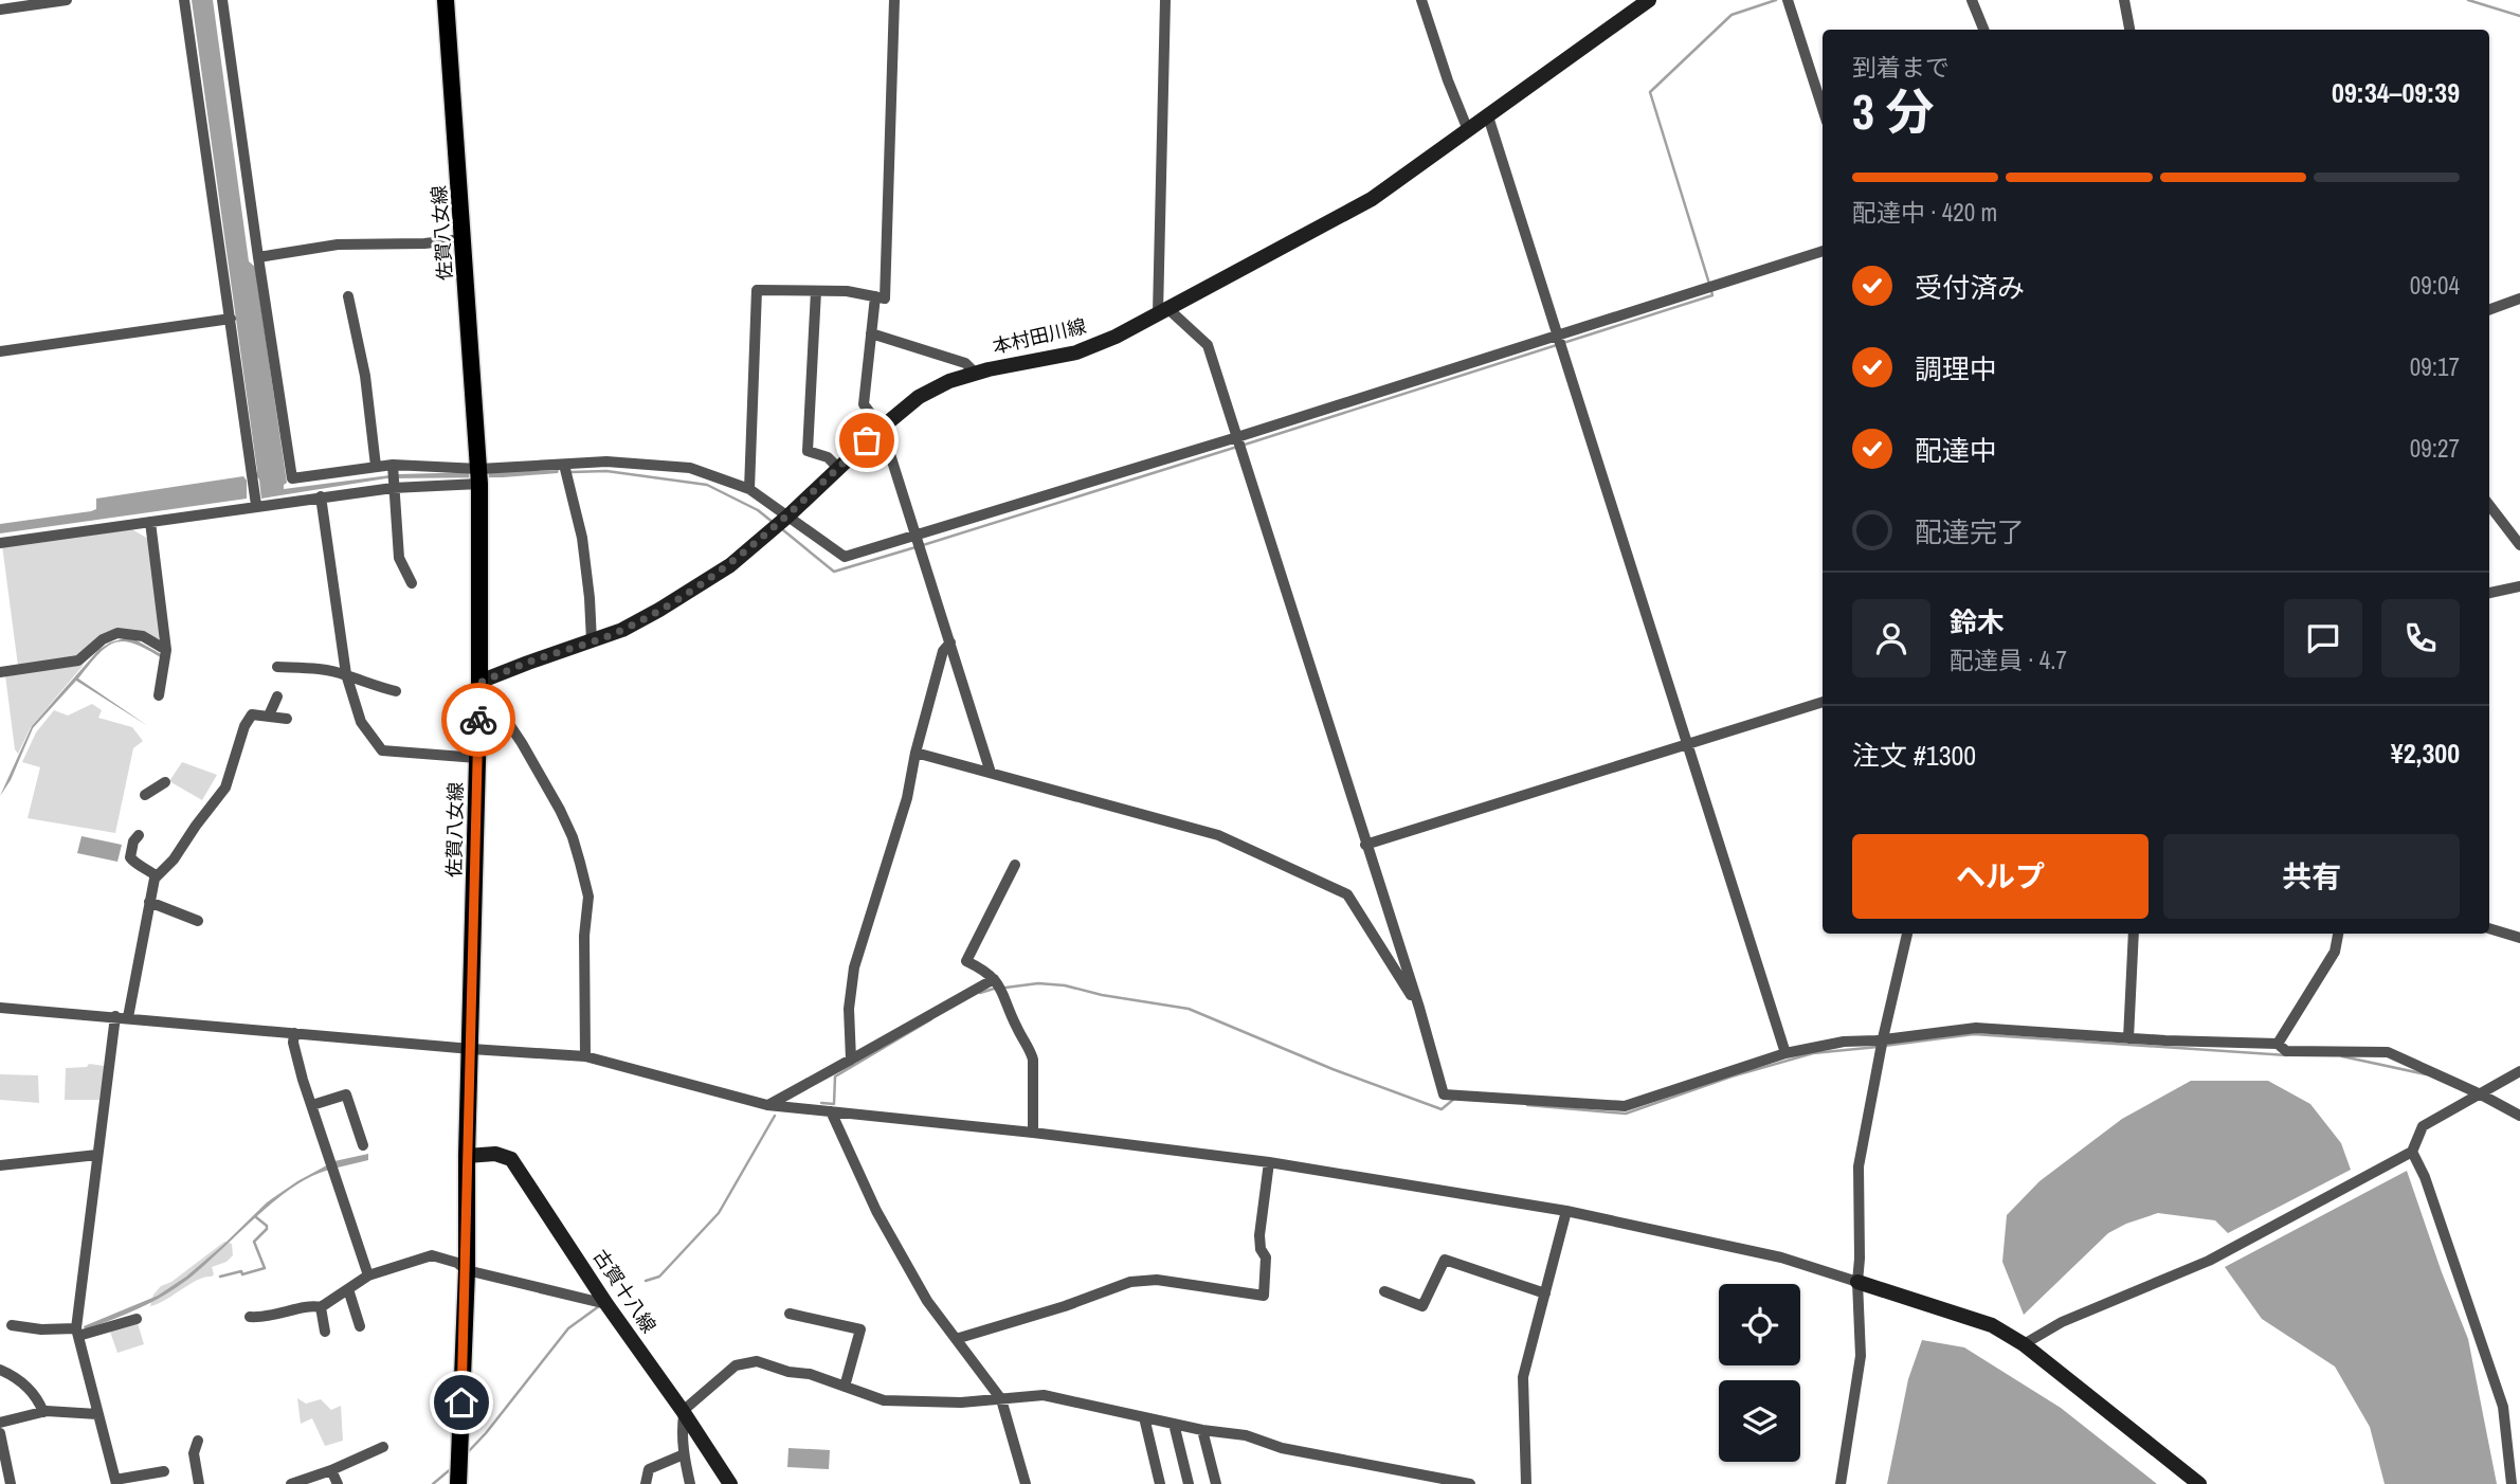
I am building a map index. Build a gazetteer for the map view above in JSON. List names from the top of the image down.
{
  "streets": {
    "main road": ["佐賀八女線", "本村田川線", "古賀十八線"]
  },
  "crossings": [
    ["佐賀八女線", "本村田川線"],
    ["佐賀八女線", "古賀十八線"]
  ],
  "page": {
    "heading": ["3 分", "到着まで", "09:34–09:39"],
    "panel": [
      "鈴木",
      "配達員 · 4.7",
      "注文 #1300",
      "¥2,300"
    ],
    "bar": "配達中 · 420 m",
    "list": [
      ["受付済み", "09:04"],
      ["調理中", "09:17"],
      ["配達中", "09:27"],
      "配達完了"
    ],
    "buttons": ["ヘルプ", "共有"]
  }
}
